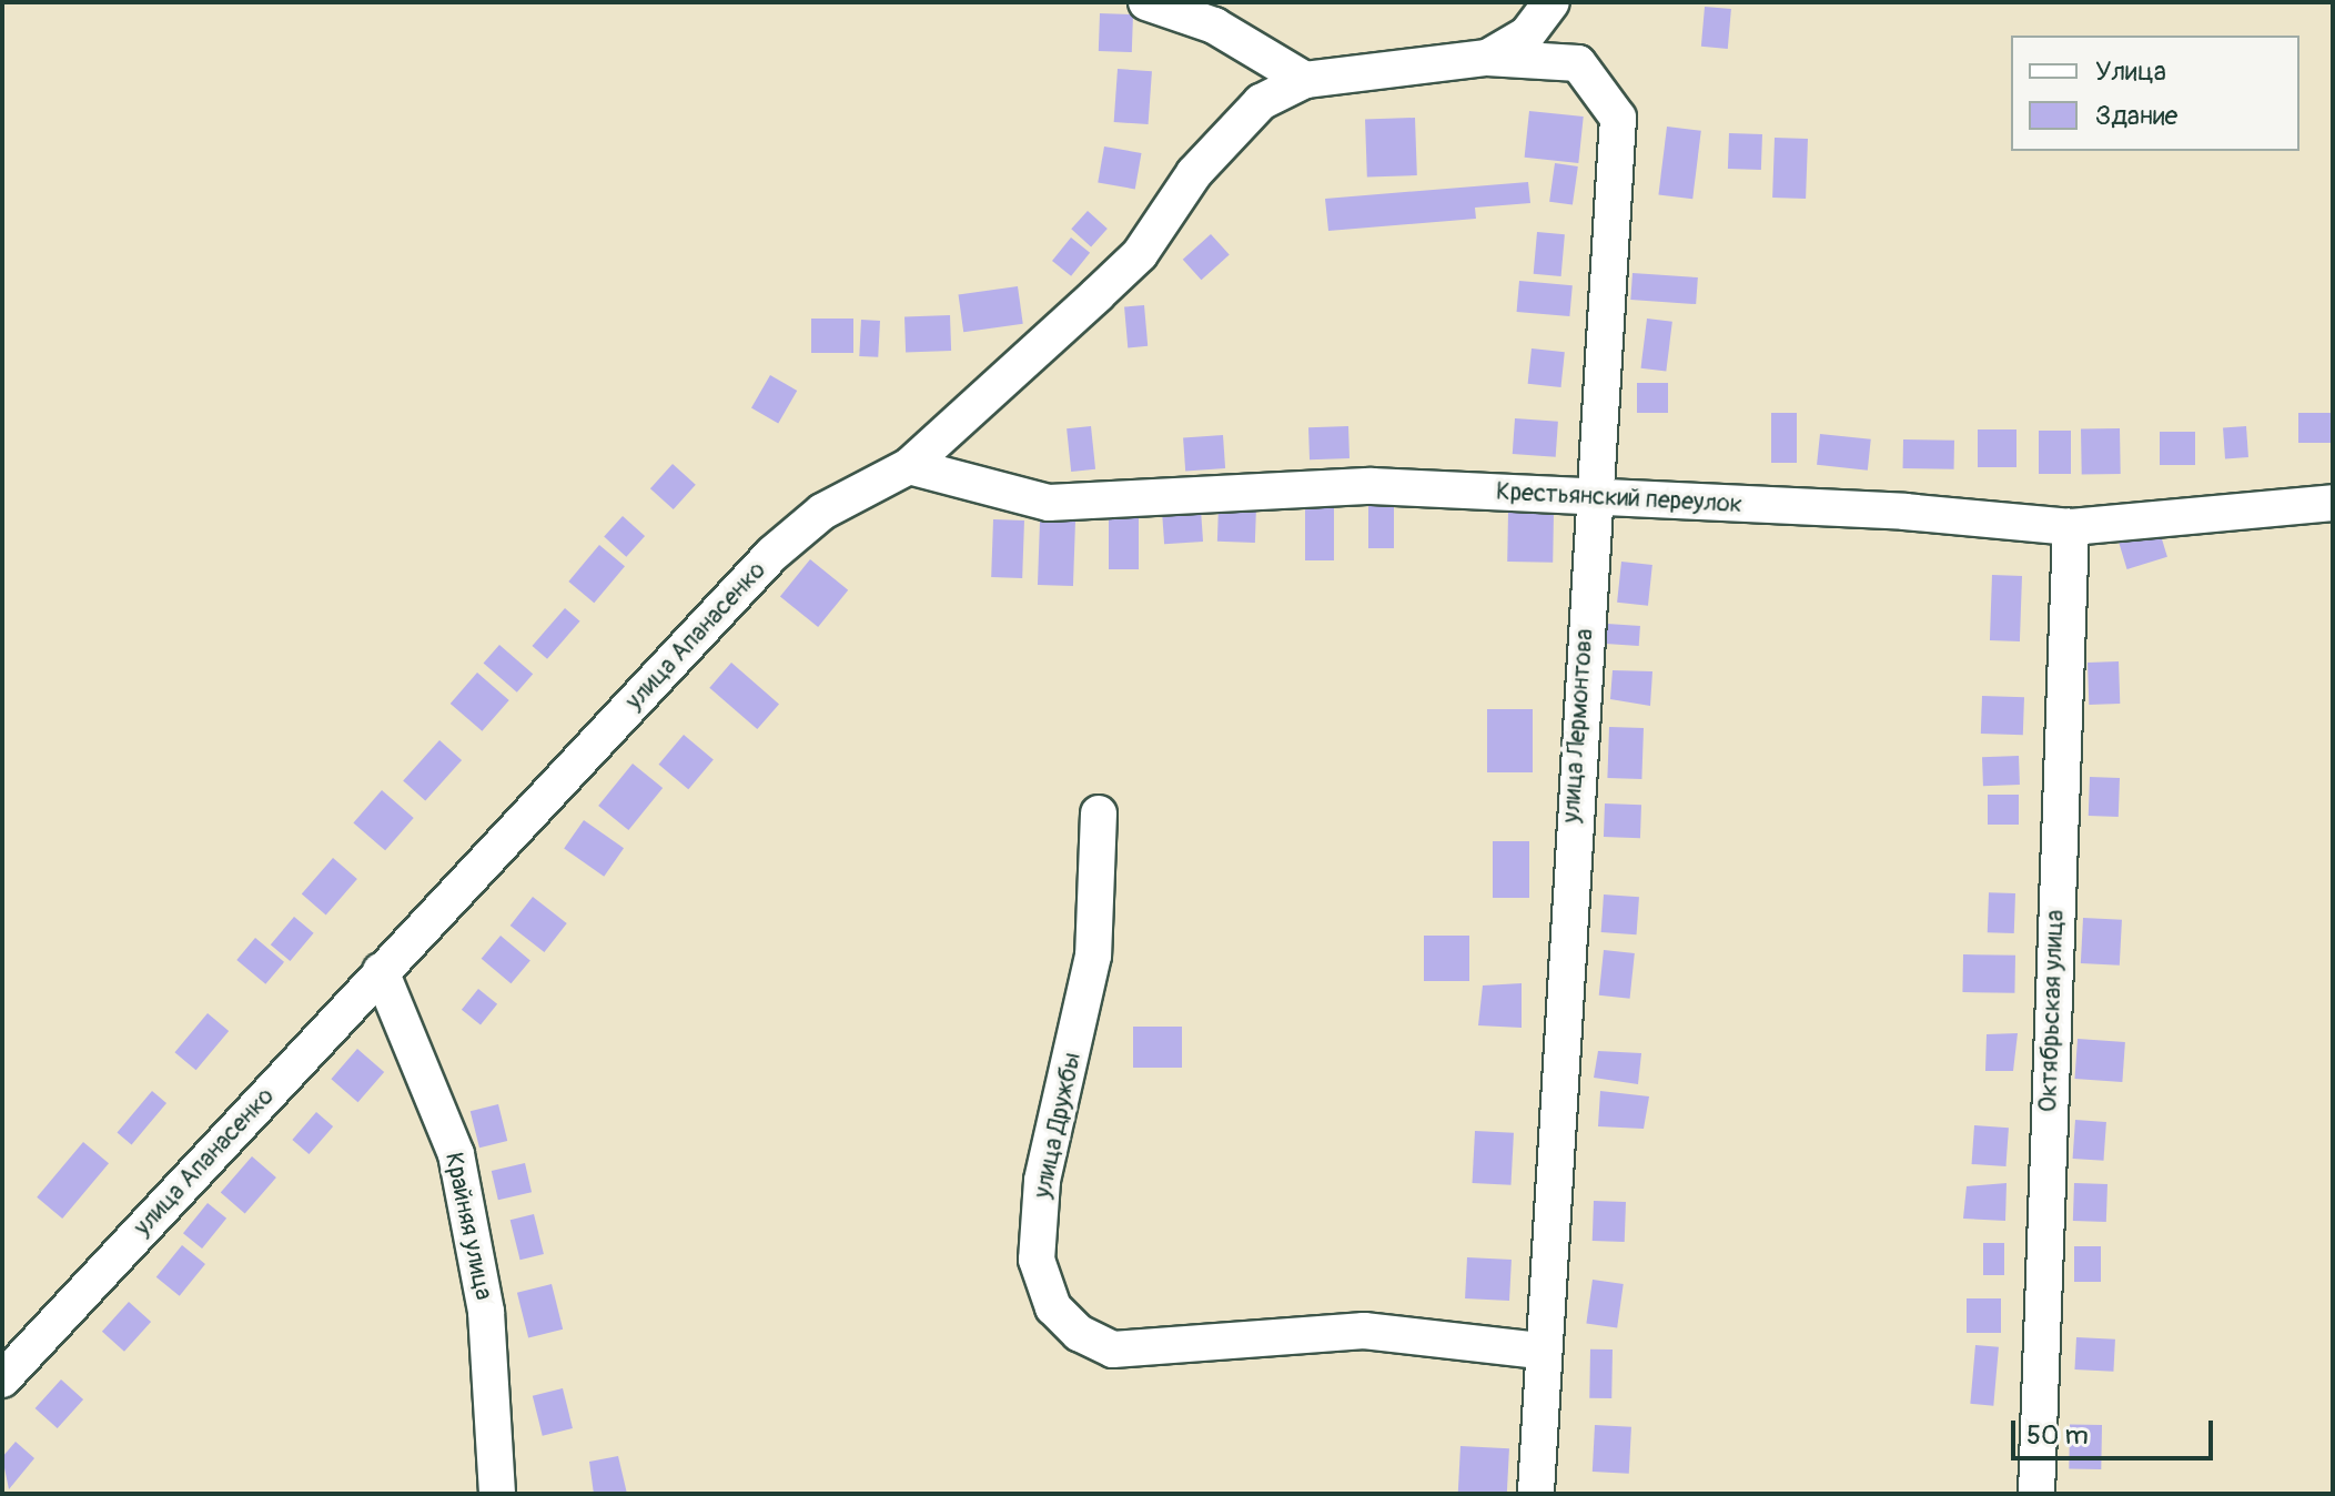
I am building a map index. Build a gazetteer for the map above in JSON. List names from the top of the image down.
{
  "streets": {
    "street": [
      "Крестьянский переулок",
      "улица Апанасенко",
      "улица Лермонтова",
      "Октябрьская улица",
      "улица Дружбы",
      "Крайняя улица"
    ]
  },
  "crossings": [
    ["Крестьянский переулок", "улица Апанасенко"],
    ["Крестьянский переулок", "улица Лермонтова"],
    ["Крестьянский переулок", "Октябрьская улица"],
    ["улица Апанасенко", "улица Лермонтова"],
    ["улица Апанасенко", "Крайняя улица"],
    ["улица Лермонтова", "улица Дружбы"]
  ],
  "legend": ["Улица", "Здание"],
  "scale_bar": "50 m"
}
